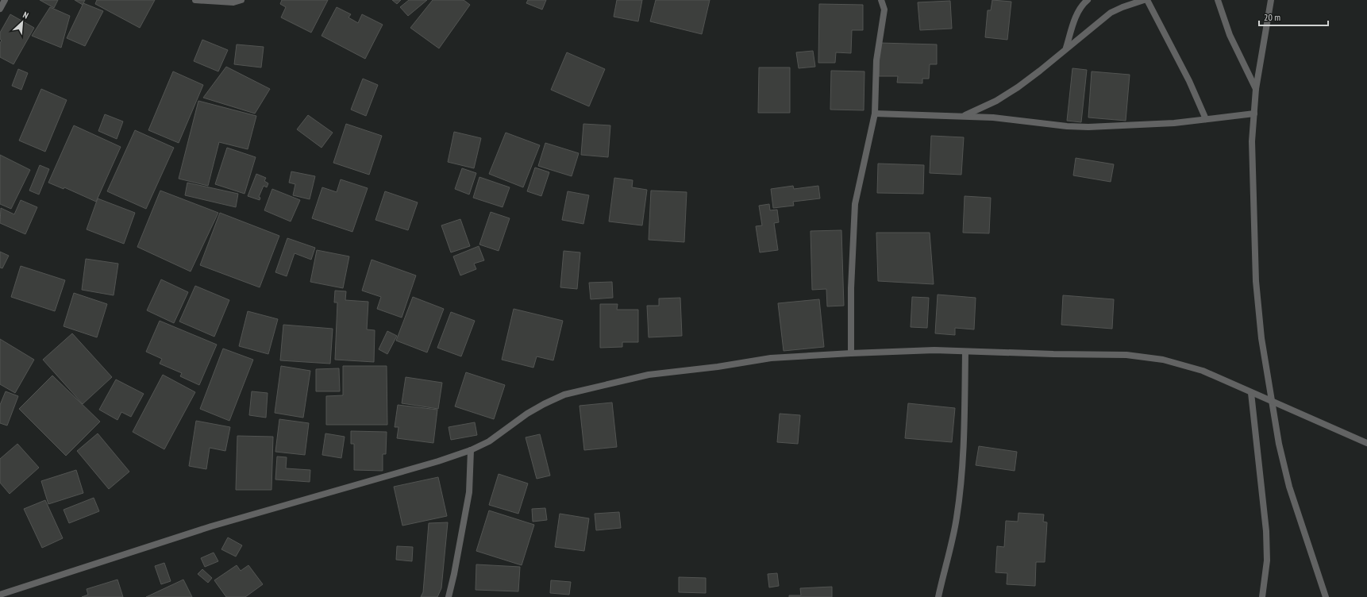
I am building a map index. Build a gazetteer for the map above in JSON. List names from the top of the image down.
{
  "scale_bar": "20 m",
  "north": "top right"
}
